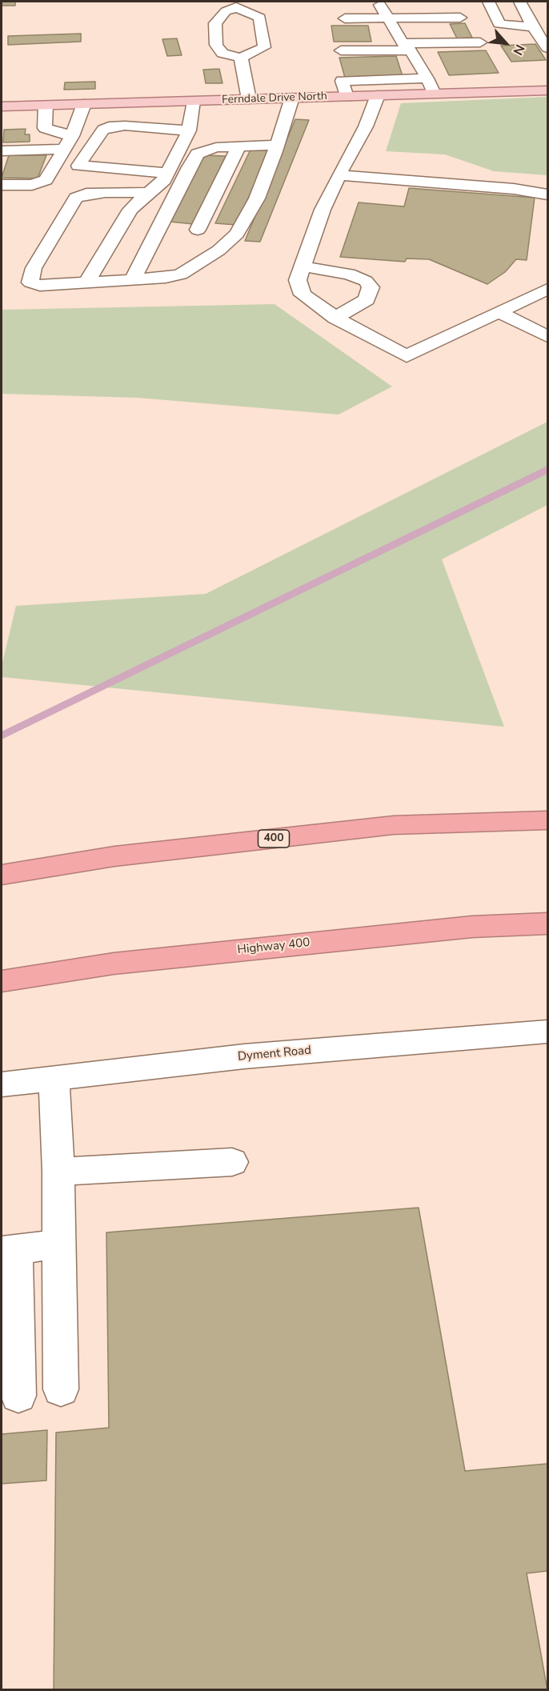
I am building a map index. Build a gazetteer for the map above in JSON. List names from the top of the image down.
{
  "streets": {
    "highway": ["400", "Highway 400"],
    "main road": ["Ferndale Drive North"],
    "street": ["Dyment Road"]
  },
  "north": "bottom right"
}
